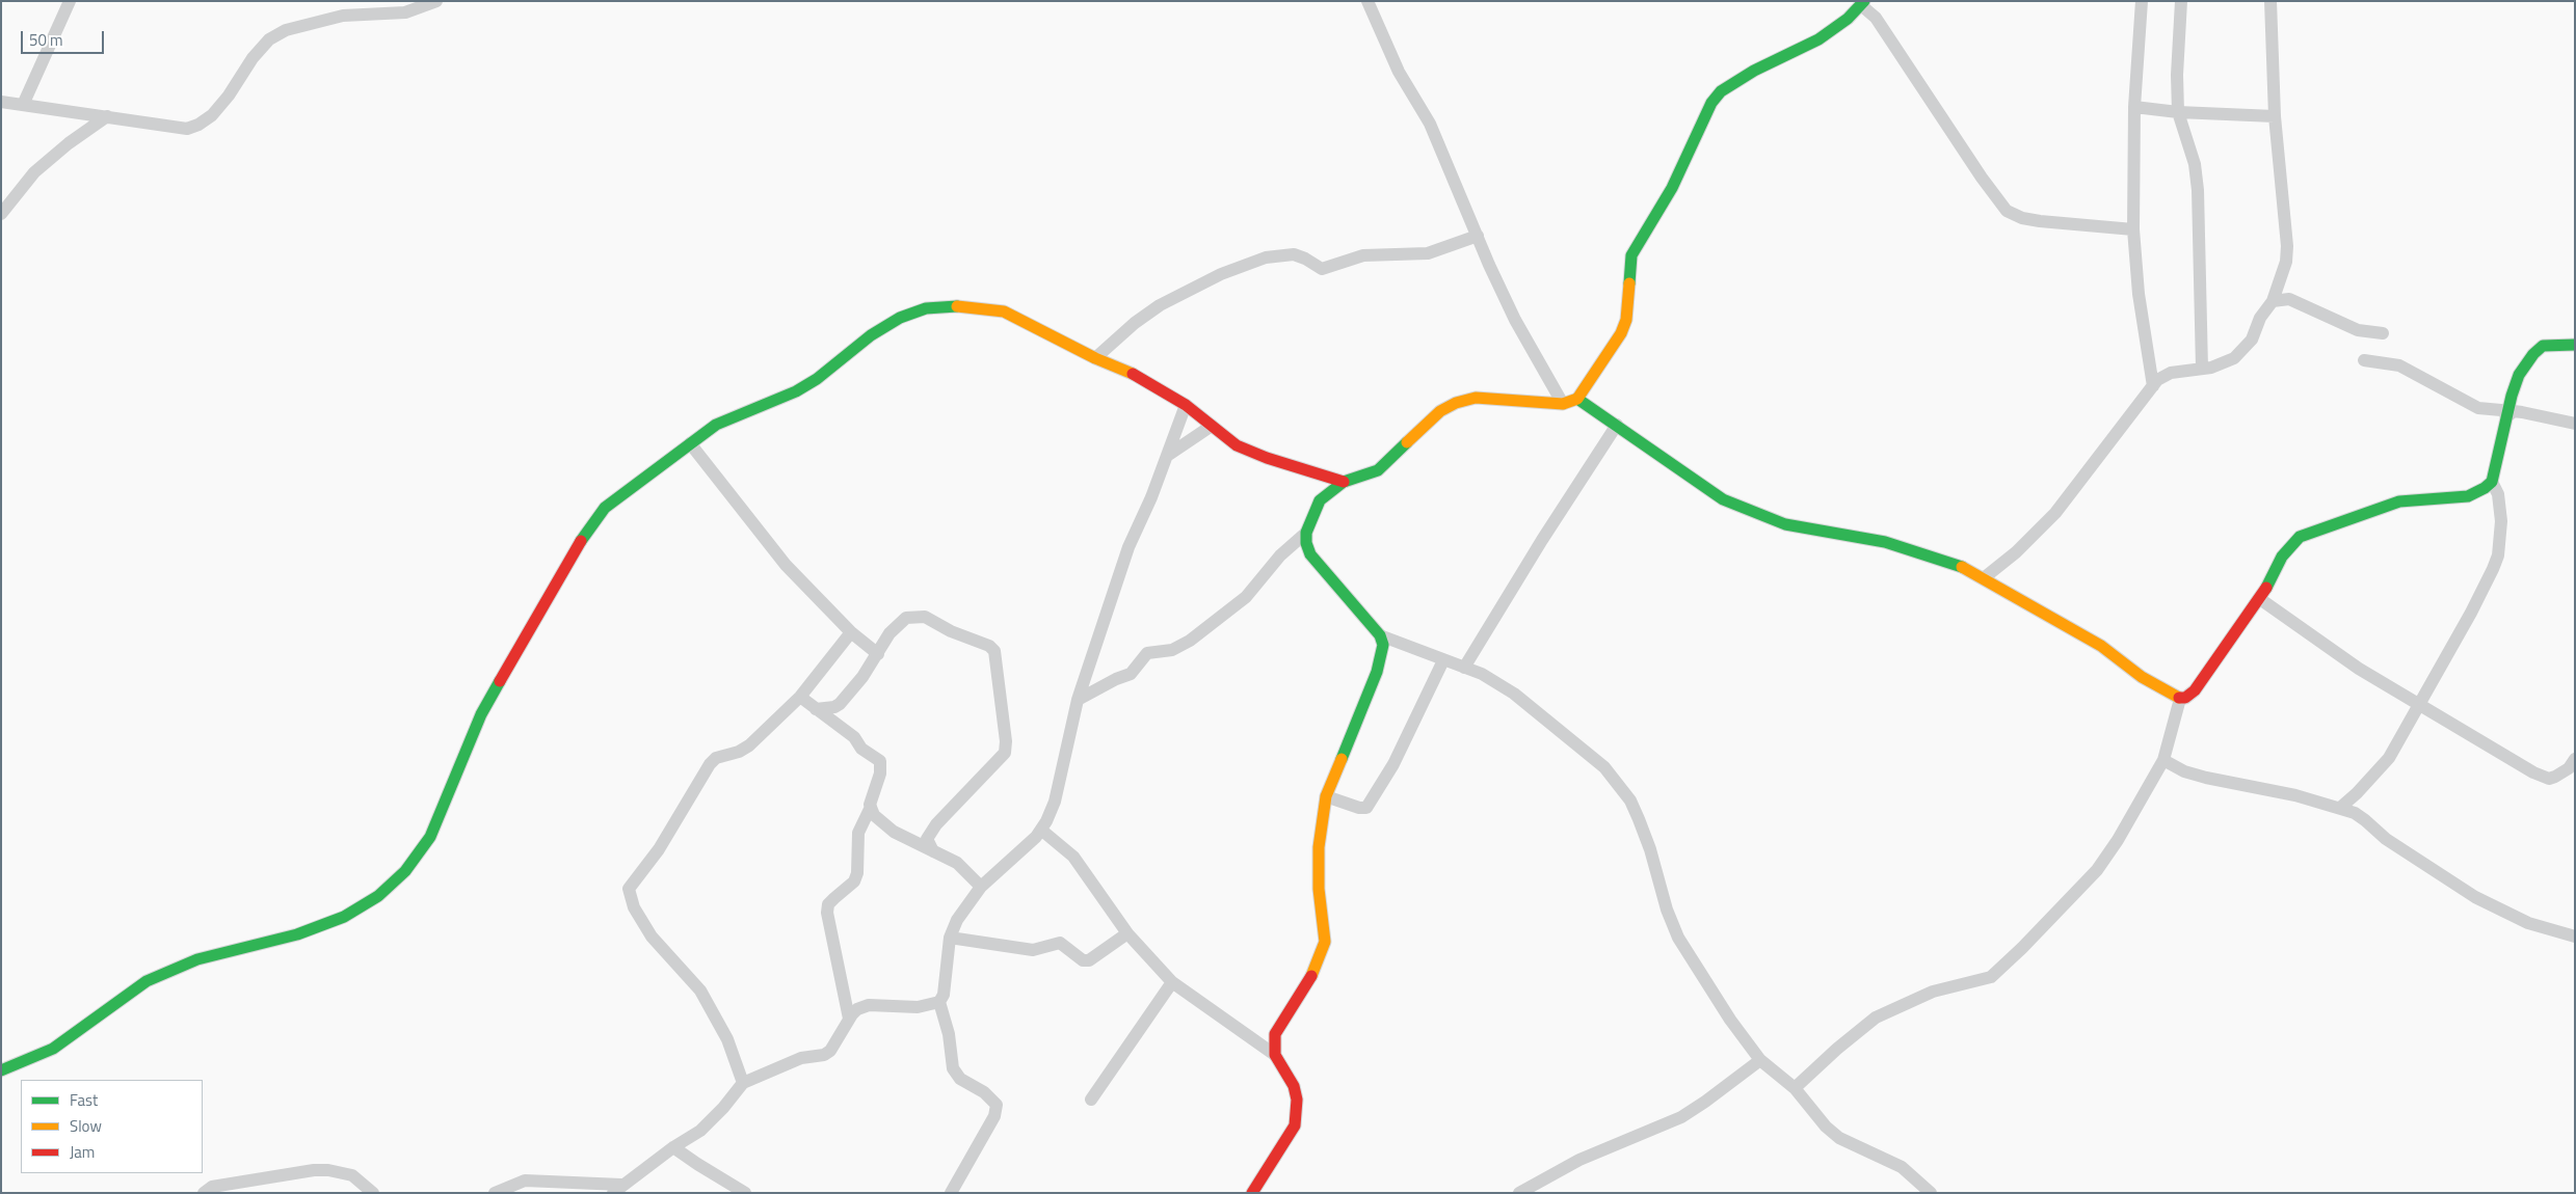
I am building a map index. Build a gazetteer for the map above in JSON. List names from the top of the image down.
{
  "legend": ["Fast", "Slow", "Jam"],
  "scale_bar": "50 m"
}
